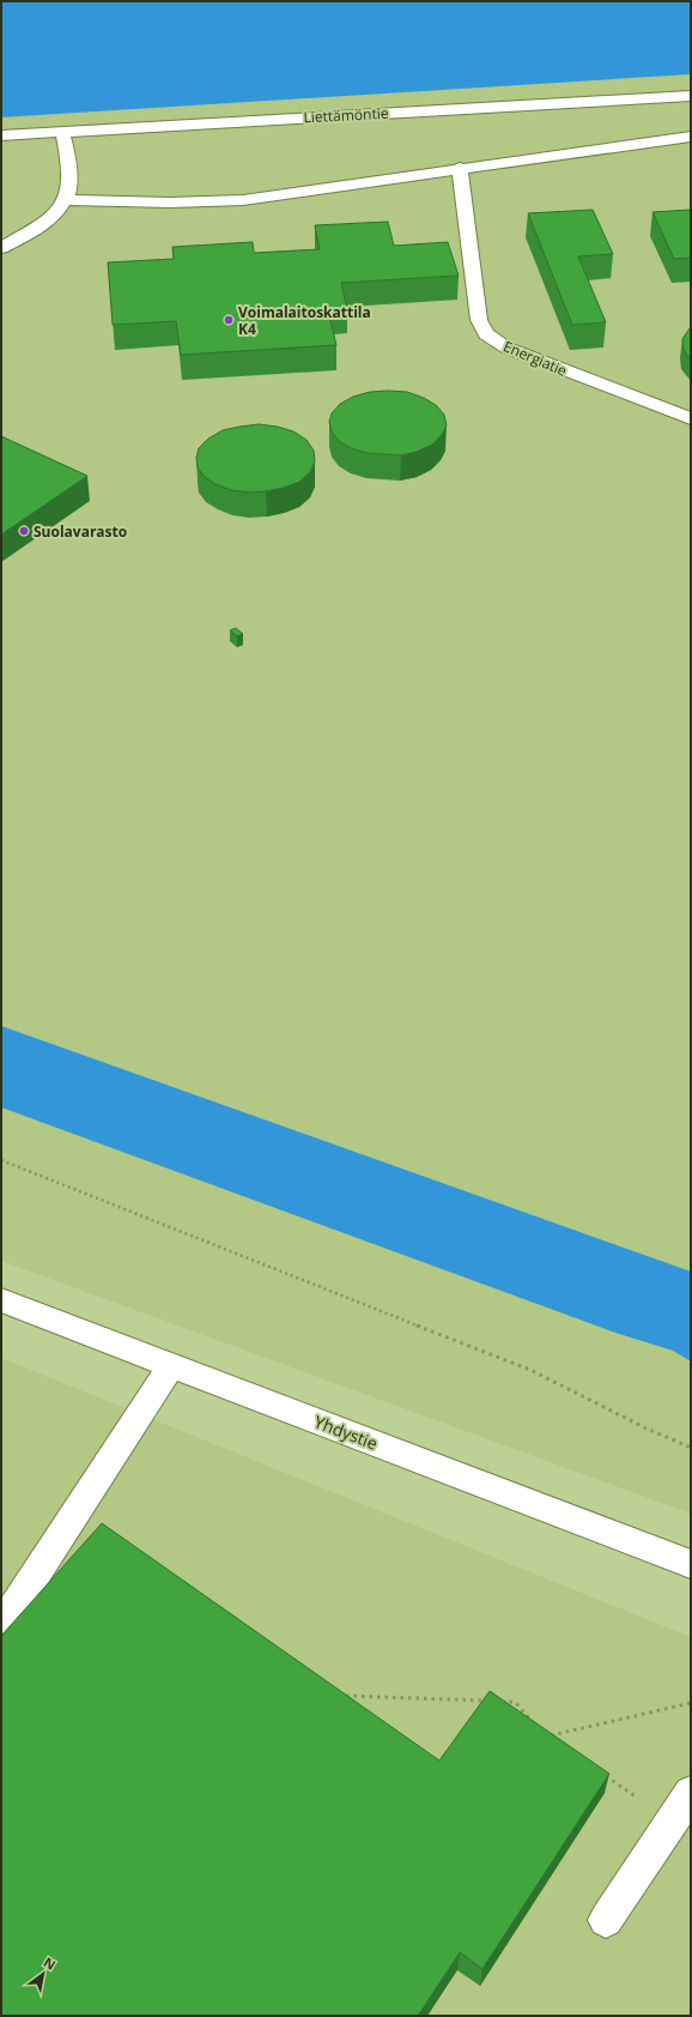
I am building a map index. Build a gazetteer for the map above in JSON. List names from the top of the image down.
{
  "streets": {
    "lane": ["Liettämöntie", "Energiatie", "Yhdystie"]
  },
  "places": ["Voimalaitoskattila K4", "Suolavarasto"],
  "north": "top right"
}
